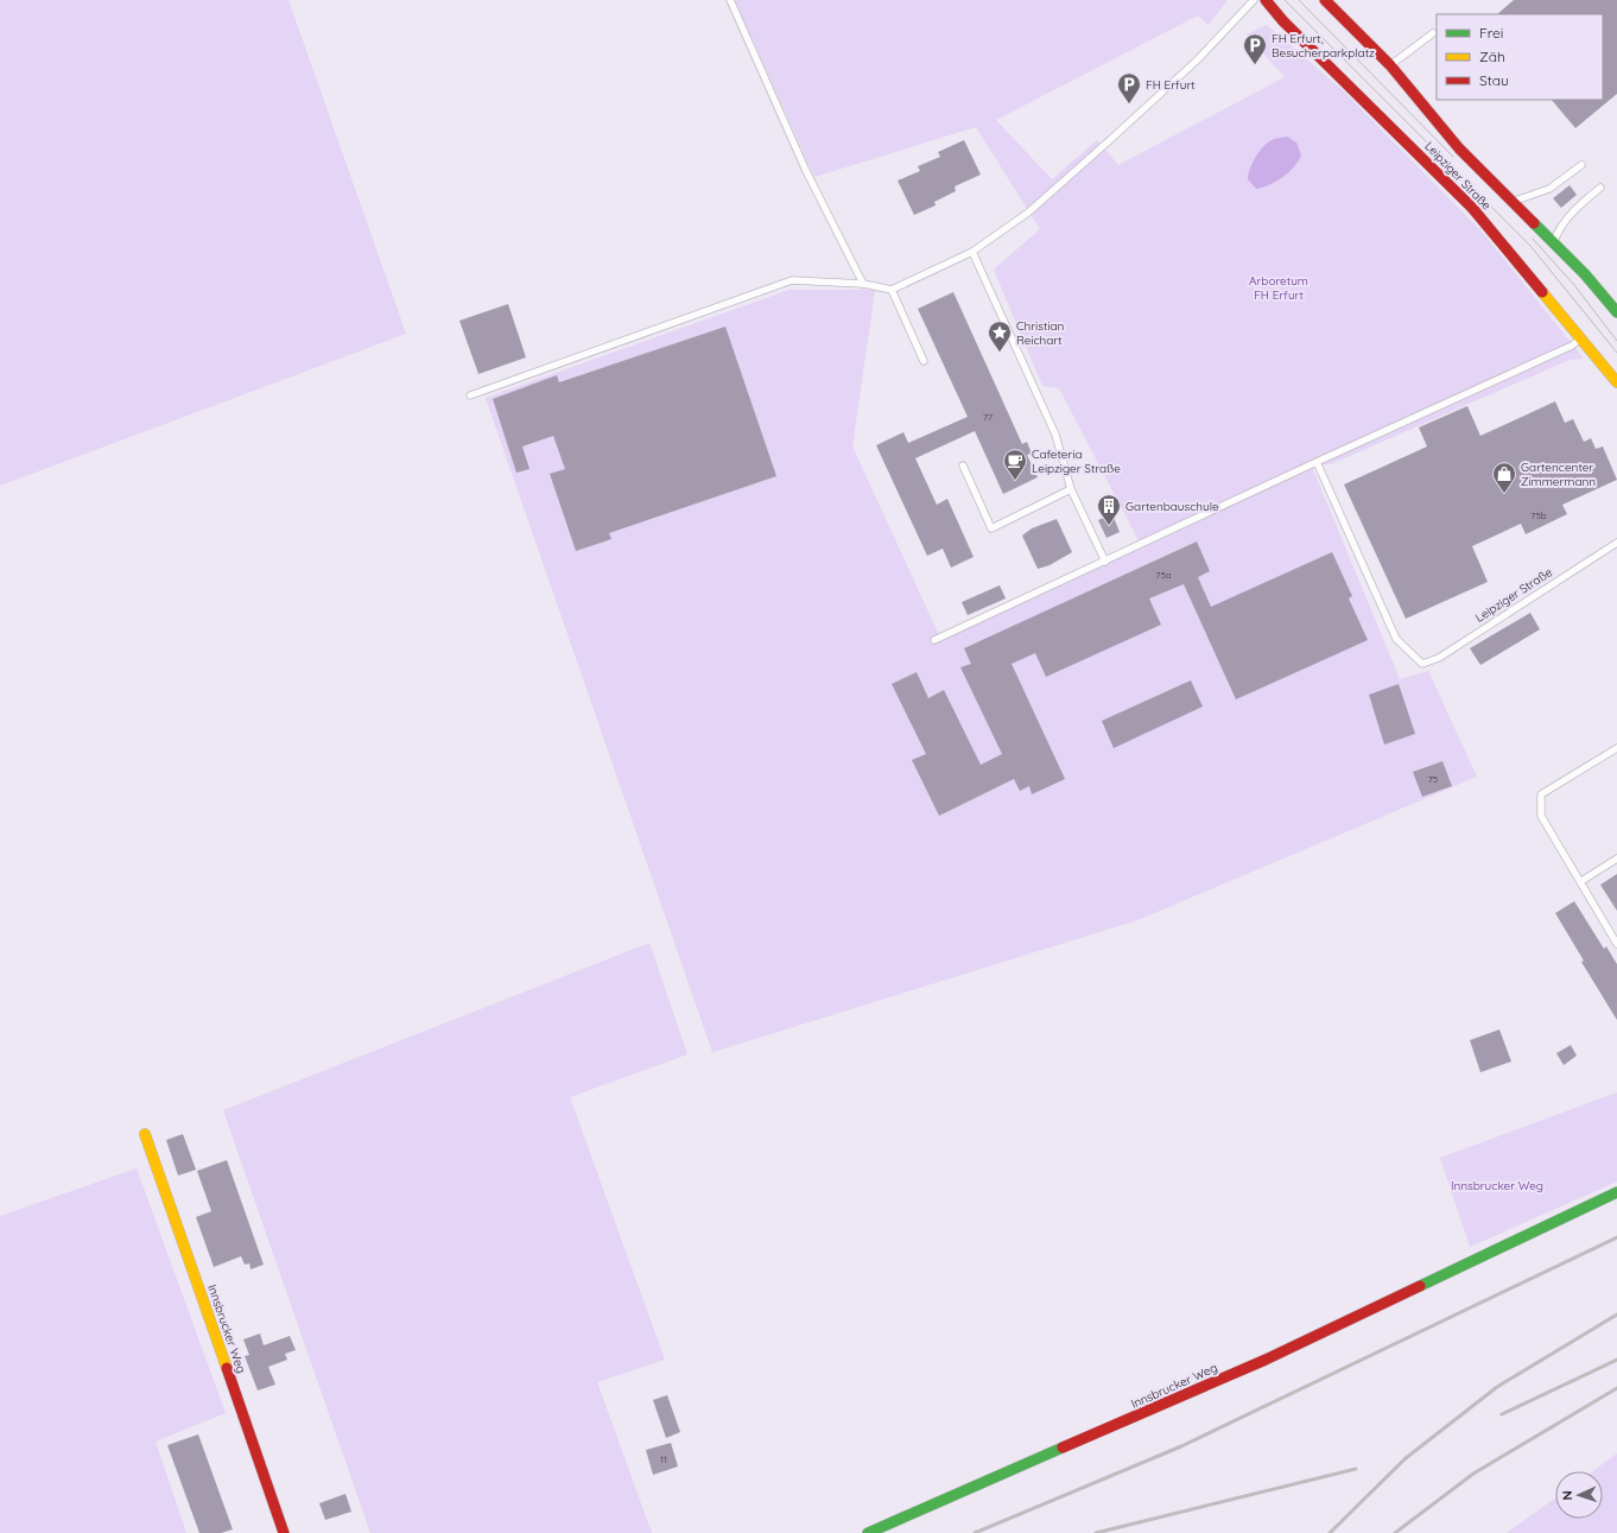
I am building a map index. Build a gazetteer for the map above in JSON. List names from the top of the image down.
{
  "streets": {
    "street": ["Leipziger Straße", "Innsbrucker Weg"]
  },
  "parks": ["Arboretum FH Erfurt", "Innsbrucker Weg"],
  "places": {
    "parking": ["FH Erfurt, Besucherparkplatz", "FH Erfurt"],
    "place": ["Christian Reichart"],
    "cafe": ["Cafeteria Leipziger Straße"],
    "shop": ["Gartencenter Zimmermann"],
    "building": ["Gartenbauschule"]
  },
  "house_numbers": [
    "77",
    "75b",
    "75a",
    "75",
    "11"
  ],
  "legend": ["Frei", "Zäh", "Stau"],
  "north": "left"
}
